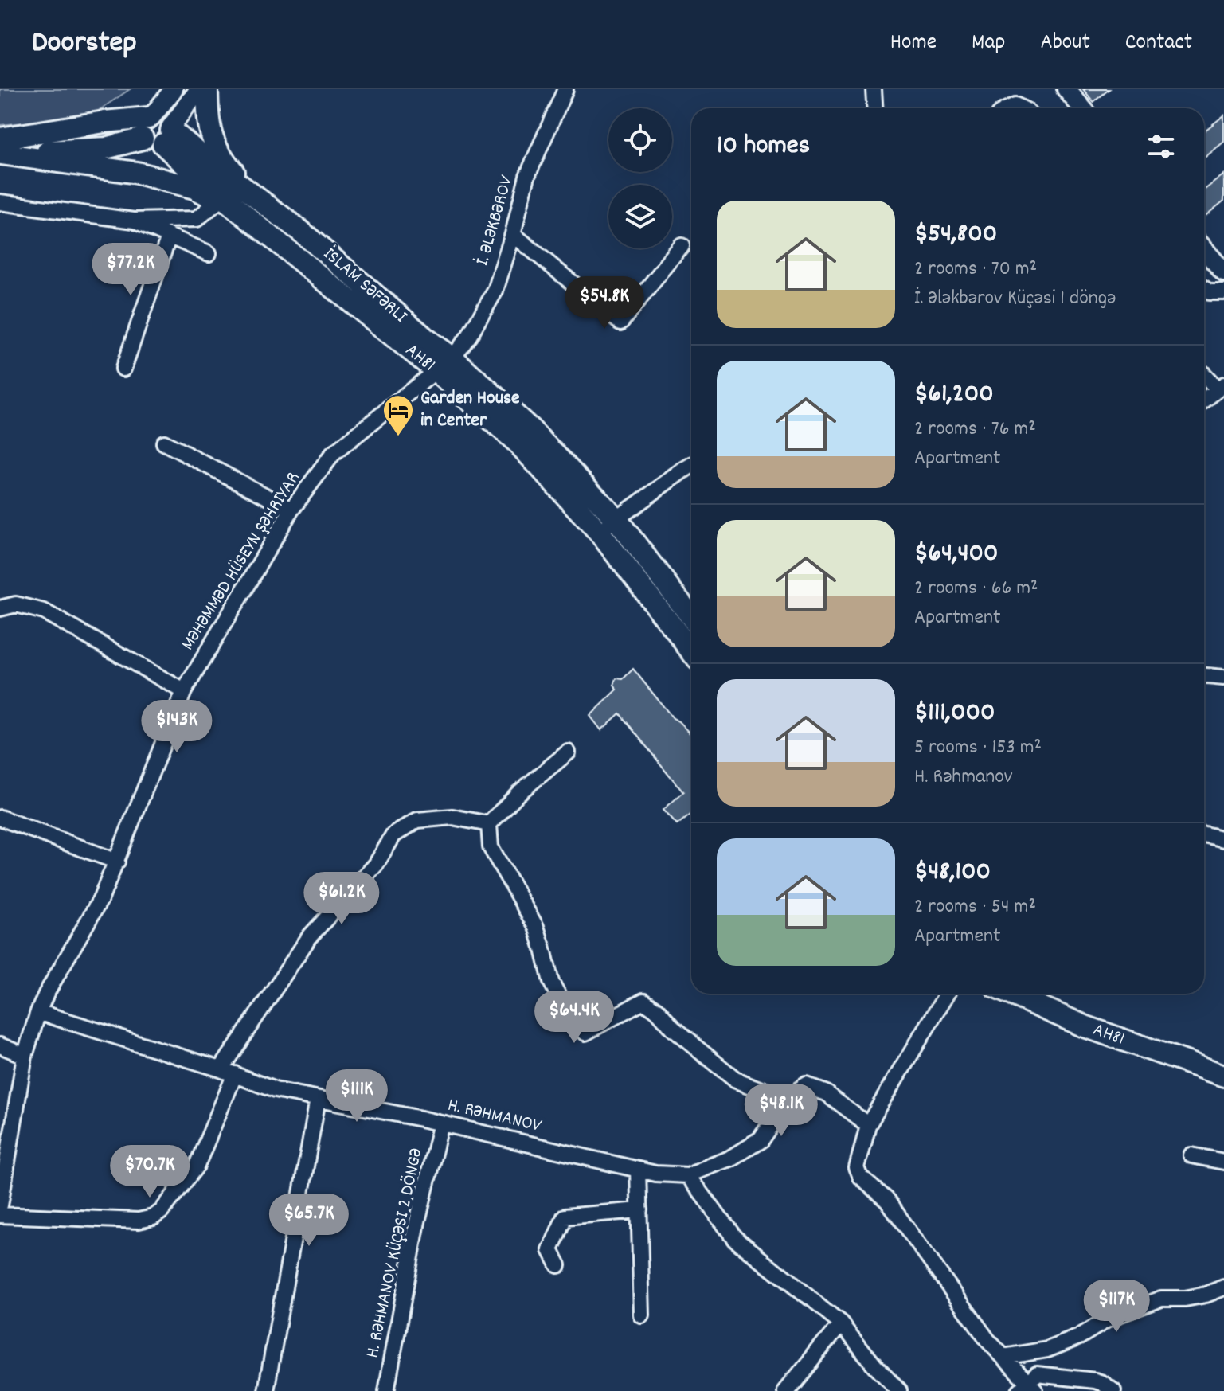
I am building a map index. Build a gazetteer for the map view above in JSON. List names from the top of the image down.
{
  "streets": {
    "highway": ["İSLAM SƏFƏRLI", "AH81"],
    "street": [
      "İ. ƏLƏKBƏROV",
      "MƏHƏMMƏD HÜSEYN ŞƏHRIYAR",
      "H. RƏHMANOV",
      "H. RƏHMANOV KÜÇƏSI 2 DÖNGƏ"
    ]
  },
  "crossings": [
    ["İ. ƏLƏKBƏROV", "İSLAM SƏFƏRLI"],
    ["İ. ƏLƏKBƏROV", "MƏHƏMMƏD HÜSEYN ŞƏHRIYAR"],
    ["İSLAM SƏFƏRLI", "AH81"],
    ["İSLAM SƏFƏRLI", "MƏHƏMMƏD HÜSEYN ŞƏHRIYAR"],
    ["AH81", "MƏHƏMMƏD HÜSEYN ŞƏHRIYAR"],
    ["MƏHƏMMƏD HÜSEYN ŞƏHRIYAR", "H. RƏHMANOV"],
    ["H. RƏHMANOV", "H. RƏHMANOV KÜÇƏSI 2 DÖNGƏ"]
  ],
  "places": {
    "hotel": ["Garden House in Center"]
  },
  "page": {
    "header": "Doorstep",
    "nav": [
      "Home",
      "Map",
      "About",
      "Contact"
    ],
    "heading": "10 homes",
    "list": [
      {
        "name": "$54,800",
        "note": "2 rooms · 70 m² · İ. Ələkbərov Küçəsi 1 döngə"
      },
      {
        "name": "$61,200",
        "note": "2 rooms · 76 m² · Apartment"
      },
      {
        "name": "$64,400",
        "note": "2 rooms · 66 m² · Apartment"
      },
      {
        "name": "$111,000",
        "note": "5 rooms · 153 m² · H. Rəhmanov"
      },
      {
        "name": "$48,100",
        "note": "2 rooms · 54 m² · Apartment"
      }
    ],
    "price": [
      "$77.2K",
      "$54.8K",
      "$143K",
      "$61.2K",
      "$64.4K",
      "$111K",
      "$48.1K",
      "$70.7K",
      "$65.7K",
      "$117K"
    ]
  }
}
